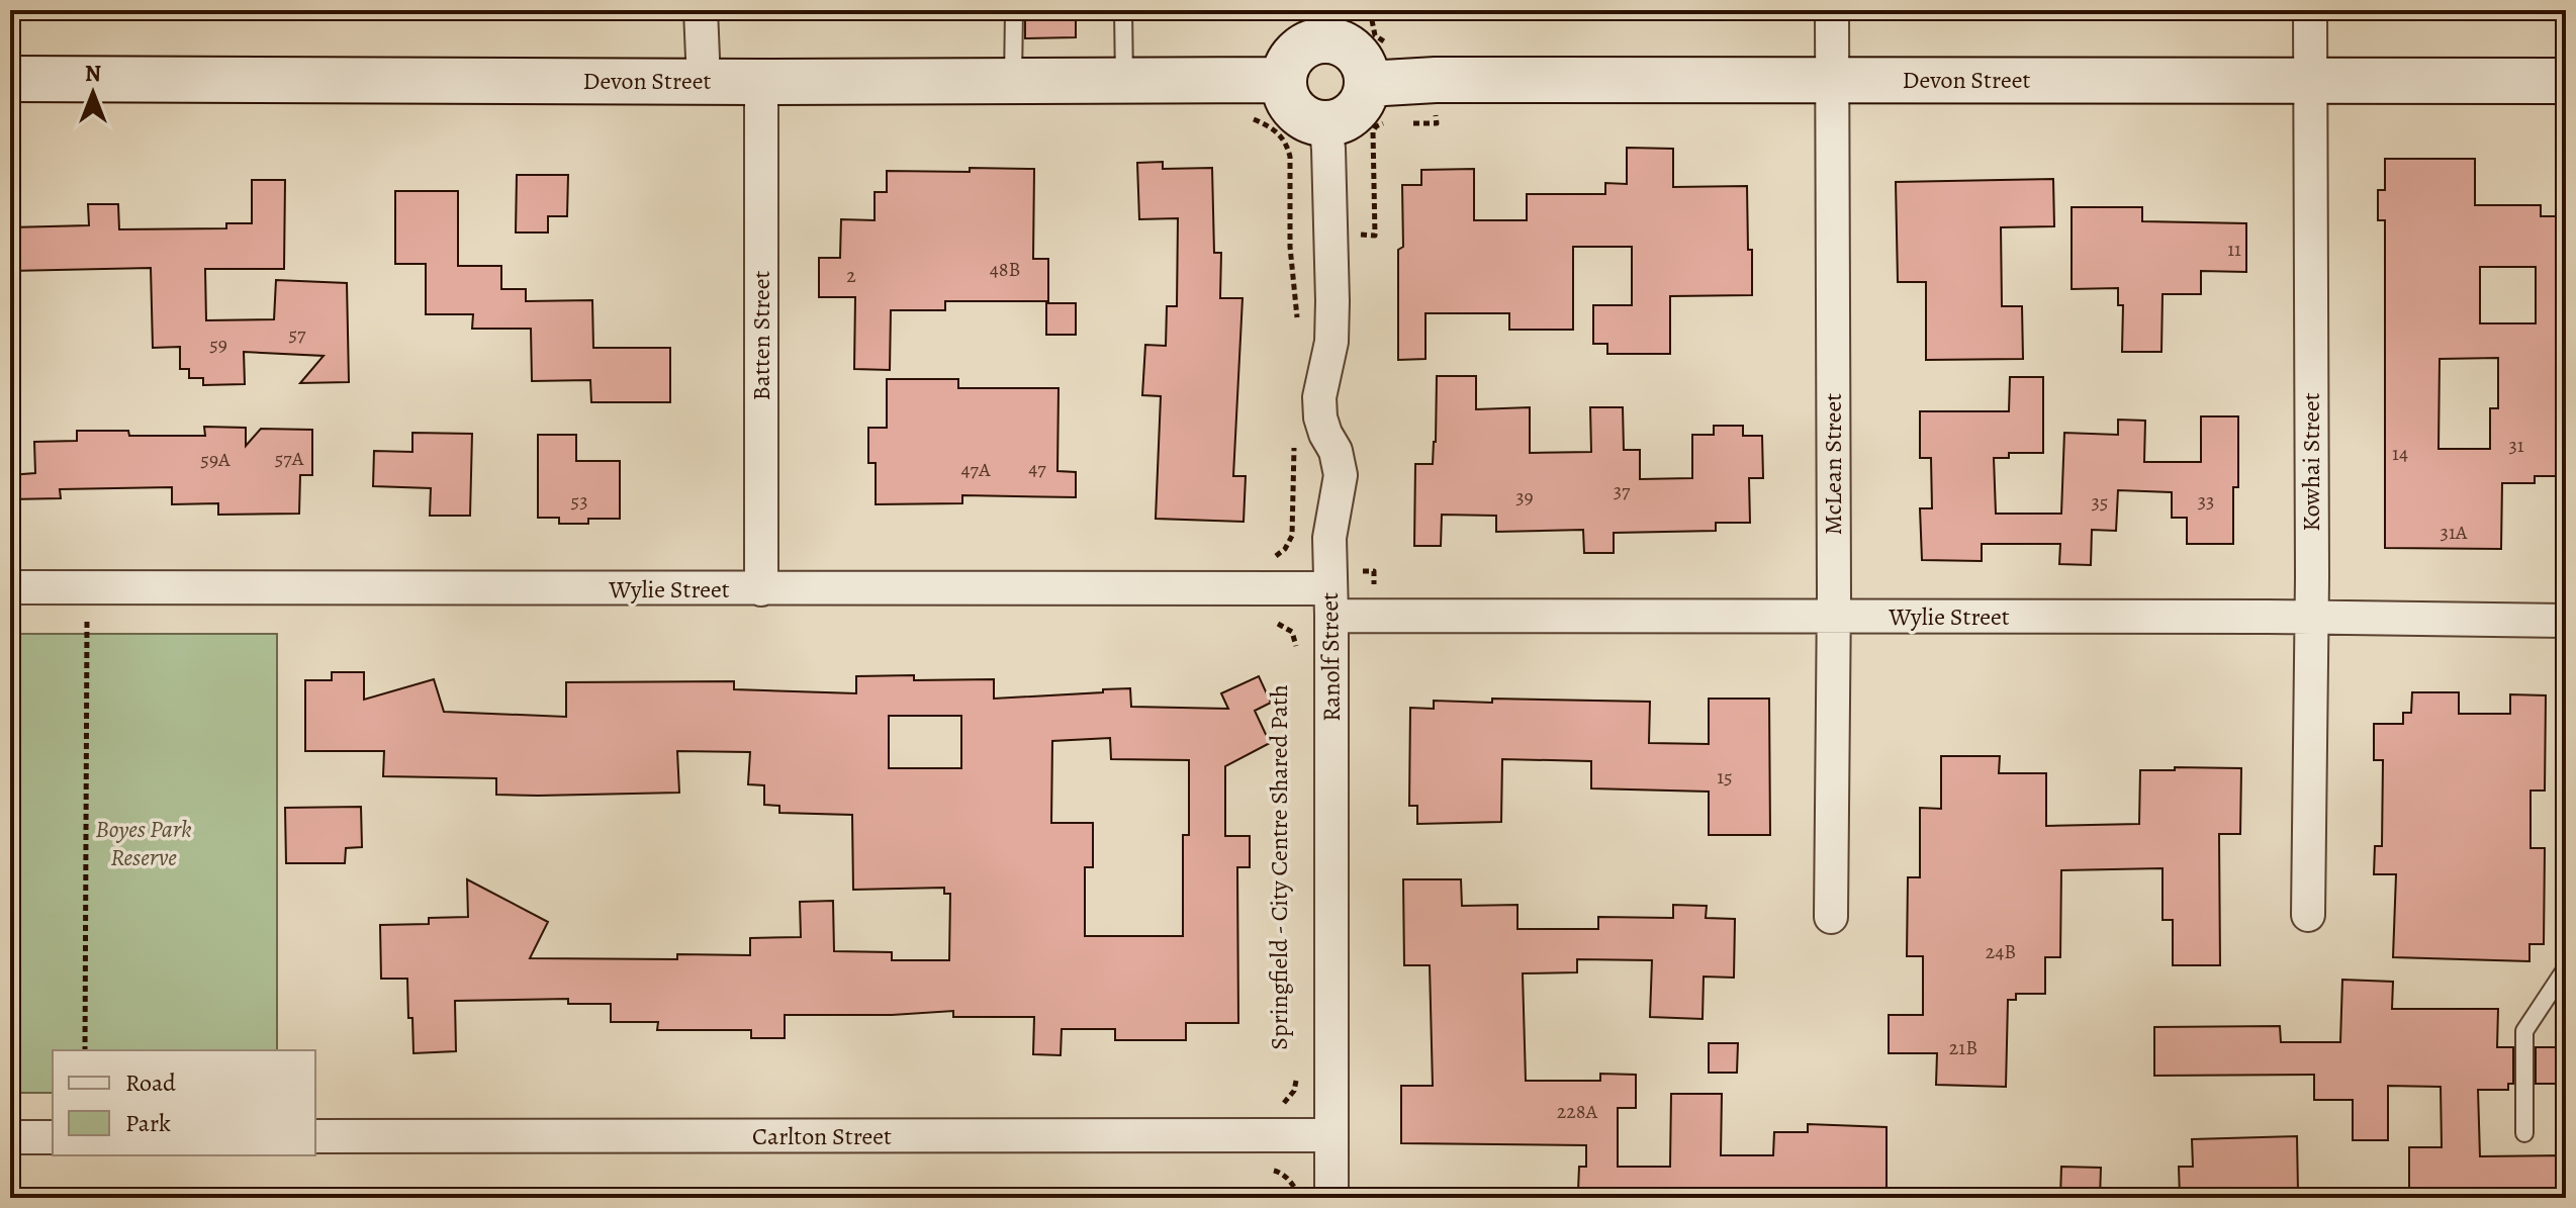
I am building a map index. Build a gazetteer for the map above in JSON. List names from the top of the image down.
{
  "streets": {
    "main road": ["Devon Street"],
    "street": [
      "Batten Street",
      "Kowhai Street",
      "McLean Street",
      "Wylie Street",
      "Ranolf Street",
      "Carlton Street"
    ],
    "path": ["Springfield - City Centre Shared Path"]
  },
  "crossings": [
    ["Devon Street", "Batten Street"],
    ["Devon Street", "Kowhai Street"],
    ["Devon Street", "McLean Street"],
    ["Devon Street", "Ranolf Street"],
    ["Batten Street", "Wylie Street"],
    ["Kowhai Street", "Wylie Street"],
    ["McLean Street", "Wylie Street"],
    ["Wylie Street", "Ranolf Street"],
    ["Ranolf Street", "Carlton Street"]
  ],
  "parks": ["Boyes Park Reserve"],
  "house_numbers": [
    "11",
    "48B",
    "2",
    "57",
    "59",
    "31",
    "14",
    "57A",
    "59A",
    "47",
    "47A",
    "37",
    "39",
    "53",
    "33",
    "35",
    "31A",
    "15",
    "24B",
    "21B",
    "228A"
  ],
  "legend": ["Road", "Park"],
  "north": "top"
}
